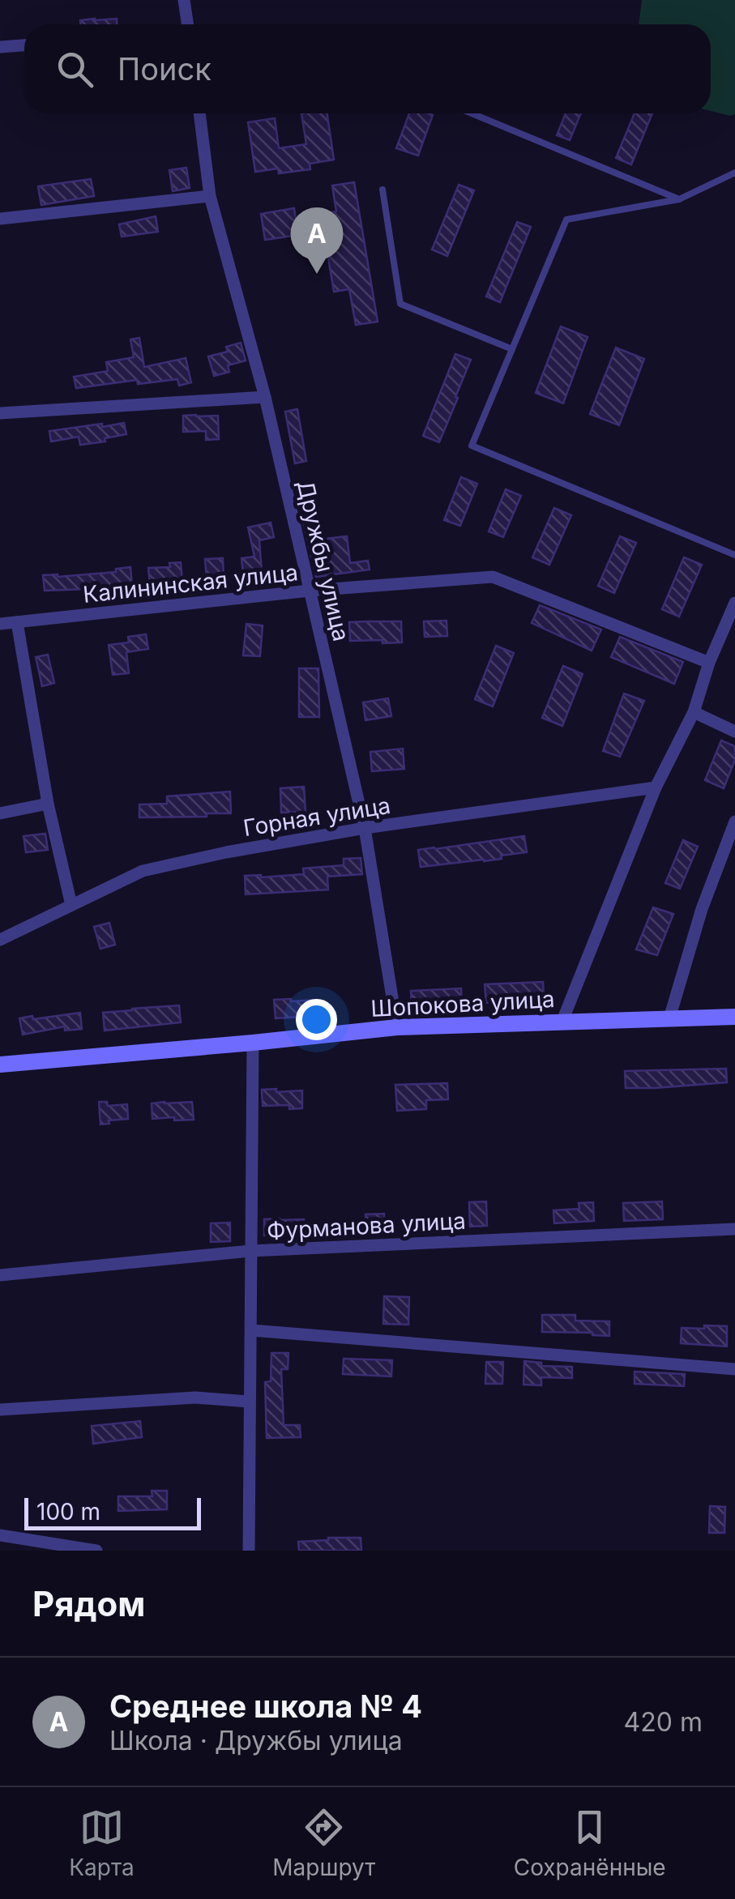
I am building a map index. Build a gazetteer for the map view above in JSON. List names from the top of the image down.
{
  "streets": {
    "street": [
      "Дружбы улица",
      "Калининская улица",
      "Горная улица",
      "Шопокова улица",
      "Фурманова улица"
    ]
  },
  "crossings": [
    ["Дружбы улица", "Калининская улица"],
    ["Дружбы улица", "Горная улица"],
    ["Дружбы улица", "Шопокова улица"]
  ],
  "scale_bar": "100 m",
  "page": {
    "search": "Поиск",
    "pins": "A",
    "scale": "100 m",
    "heading": "Рядом",
    "list": [
      {
        "mark": "A",
        "name": "Среднее школа № 4",
        "note": "Школа · Дружбы улица",
        "value": "420 m"
      }
    ],
    "nav": ["Карта", "Маршрут", "Сохранённые"]
  }
}
